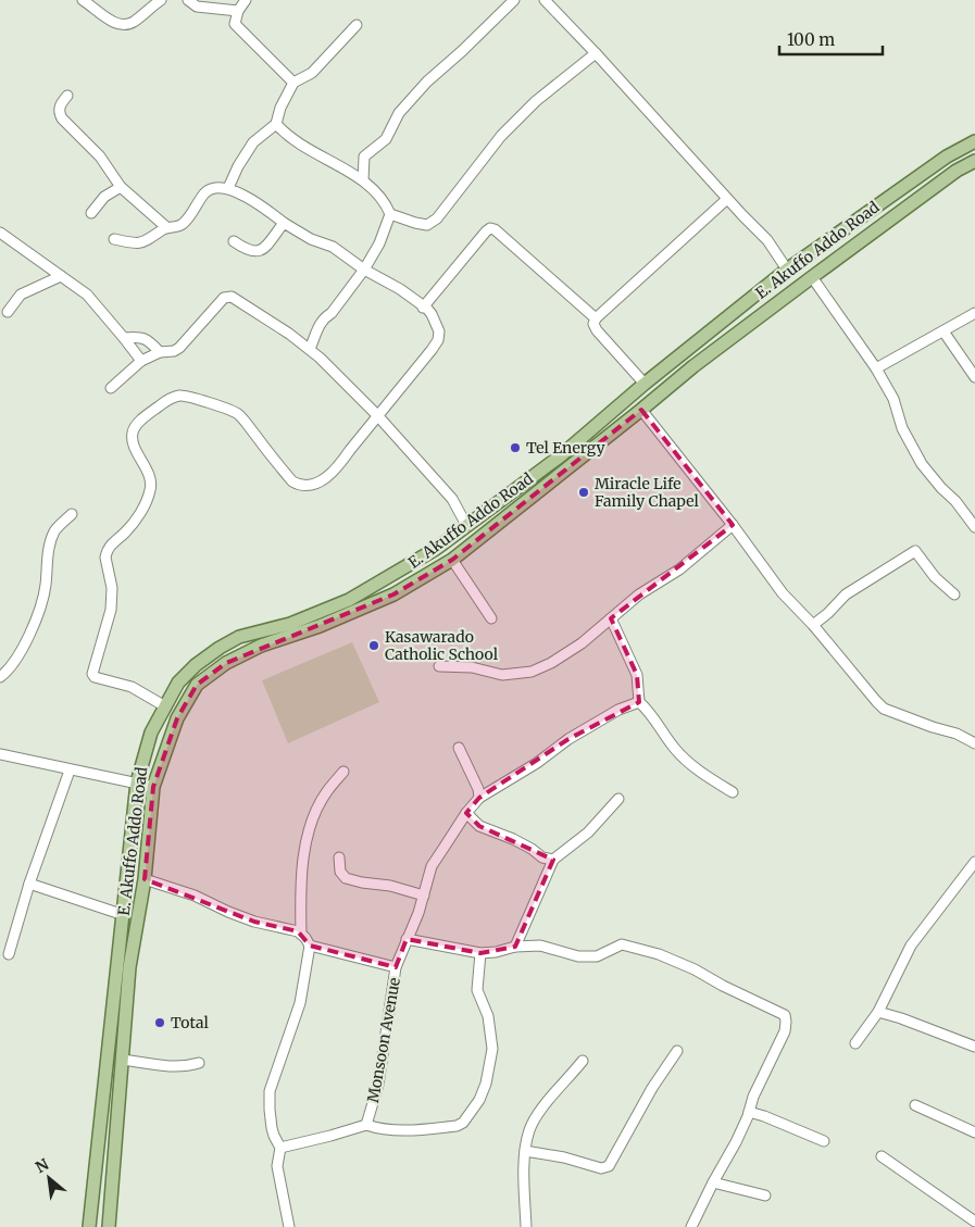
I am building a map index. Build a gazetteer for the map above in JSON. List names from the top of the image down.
{
  "streets": {
    "main road": ["E. Akuffo Addo Road"],
    "street": ["Monsoon Avenue"]
  },
  "places": [
    "Tel Energy",
    "Miracle Life Family Chapel",
    "Kasawarado Catholic School",
    "Total"
  ],
  "scale_bar": "100 m",
  "north": "top left"
}
